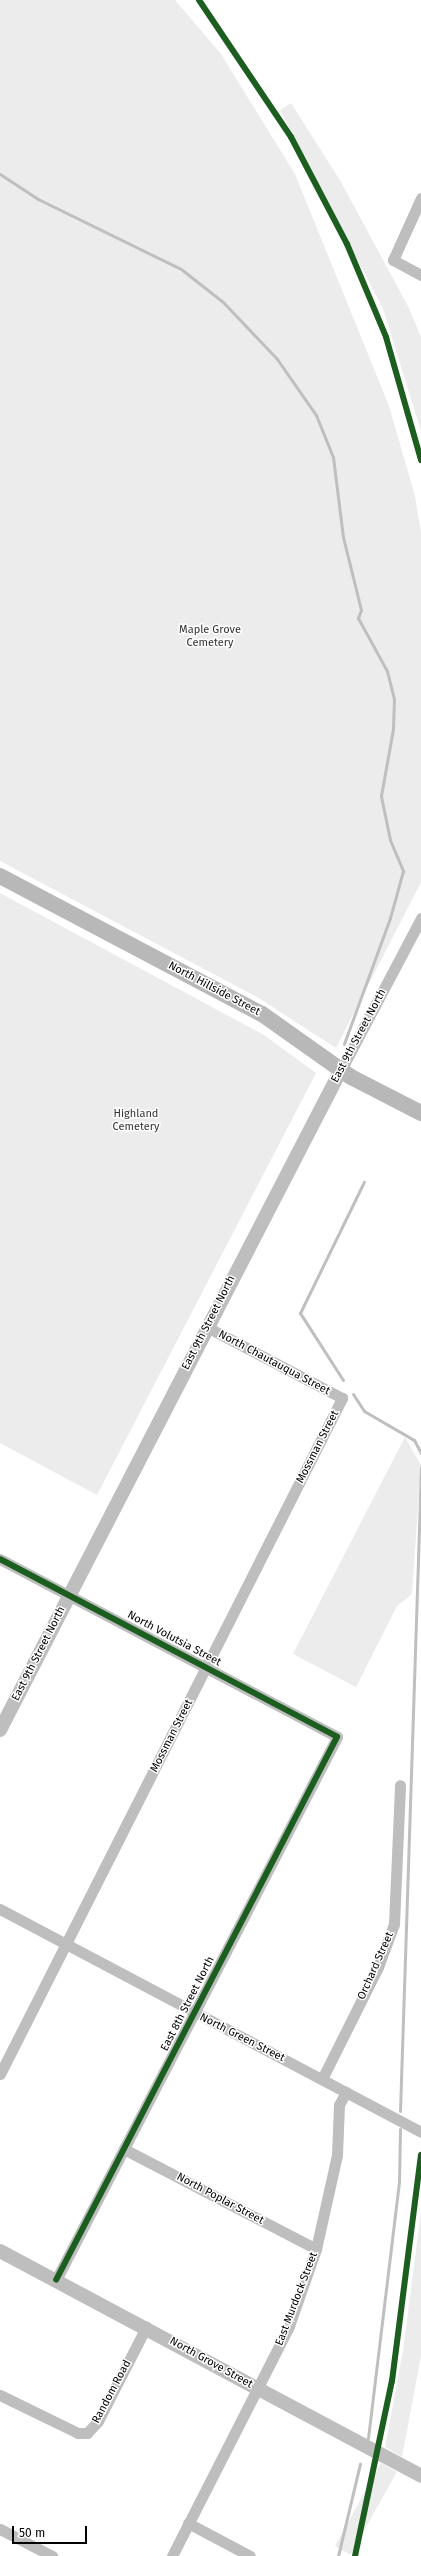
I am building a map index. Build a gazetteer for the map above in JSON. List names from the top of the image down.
{
  "streets": {
    "main road": ["North Hillside Street"],
    "street": [
      "East 9th Street North",
      "North Chautauqua Street",
      "Mossman Street",
      "North Volutsia Street",
      "Orchard Street",
      "East 8th Street North",
      "North Green Street",
      "North Poplar Street",
      "East Murdock Street",
      "North Grove Street",
      "Random Road"
    ]
  },
  "crossings": [
    ["North Hillside Street", "East 9th Street North"],
    ["East 9th Street North", "North Chautauqua Street"],
    ["East 9th Street North", "North Volutsia Street"],
    ["North Chautauqua Street", "Mossman Street"],
    ["Mossman Street", "North Volutsia Street"],
    ["Mossman Street", "North Green Street"],
    ["North Volutsia Street", "East 8th Street North"],
    ["Orchard Street", "North Green Street"],
    ["East 8th Street North", "North Green Street"],
    ["East 8th Street North", "North Poplar Street"],
    ["East 8th Street North", "North Grove Street"],
    ["North Green Street", "East Murdock Street"],
    ["North Poplar Street", "East Murdock Street"],
    ["East Murdock Street", "North Grove Street"],
    ["North Grove Street", "Random Road"]
  ],
  "parks": ["Maple Grove Cemetery", "Highland Cemetery"],
  "scale_bar": "50 m"
}
